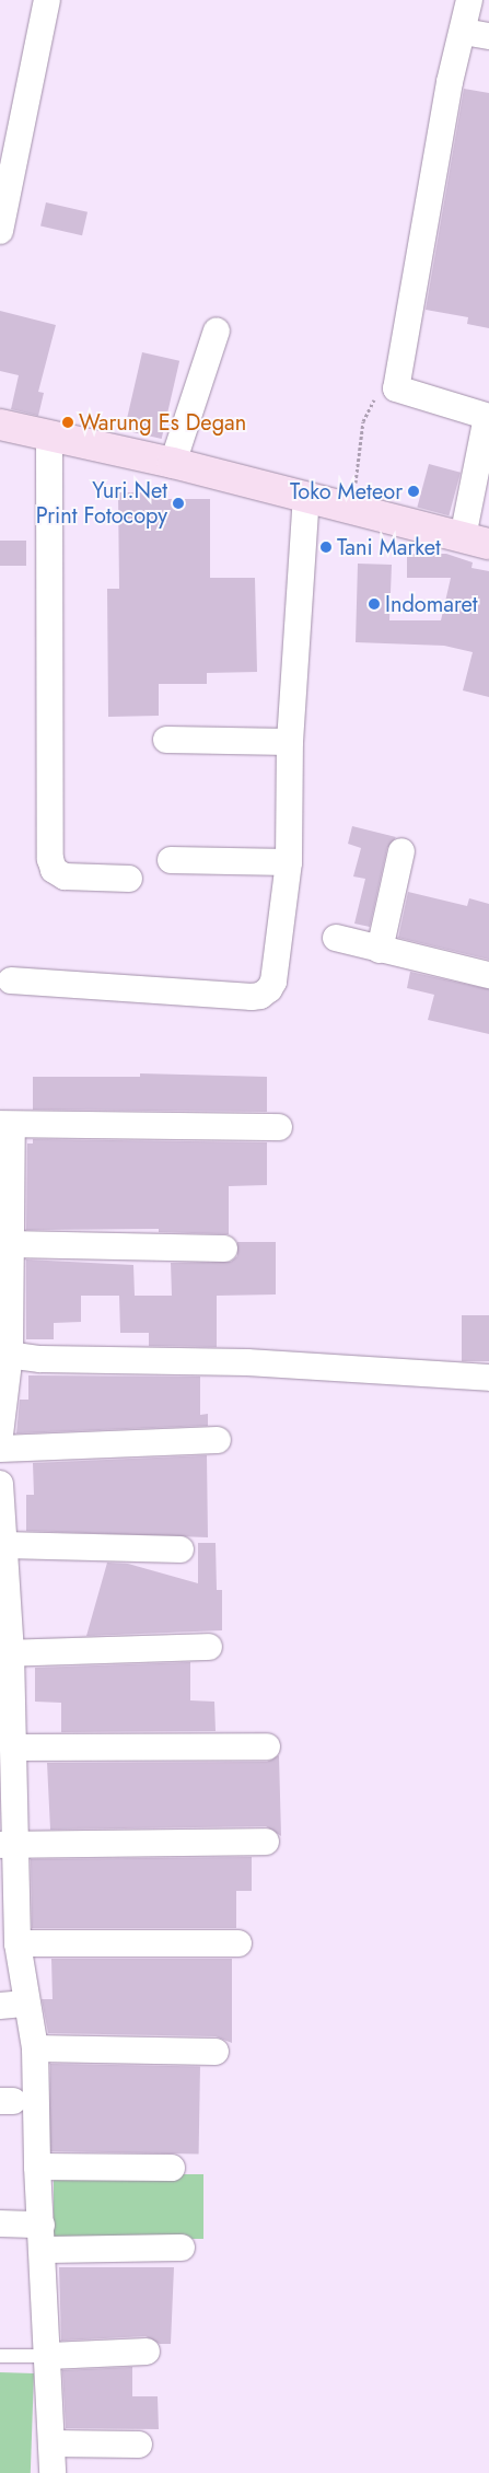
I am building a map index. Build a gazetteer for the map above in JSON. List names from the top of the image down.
{
  "places": [
    "Warung Es Degan",
    "Toko Meteor",
    "Yuri.Net Print Fotocopy",
    "Tani Market",
    "Indomaret"
  ]
}
